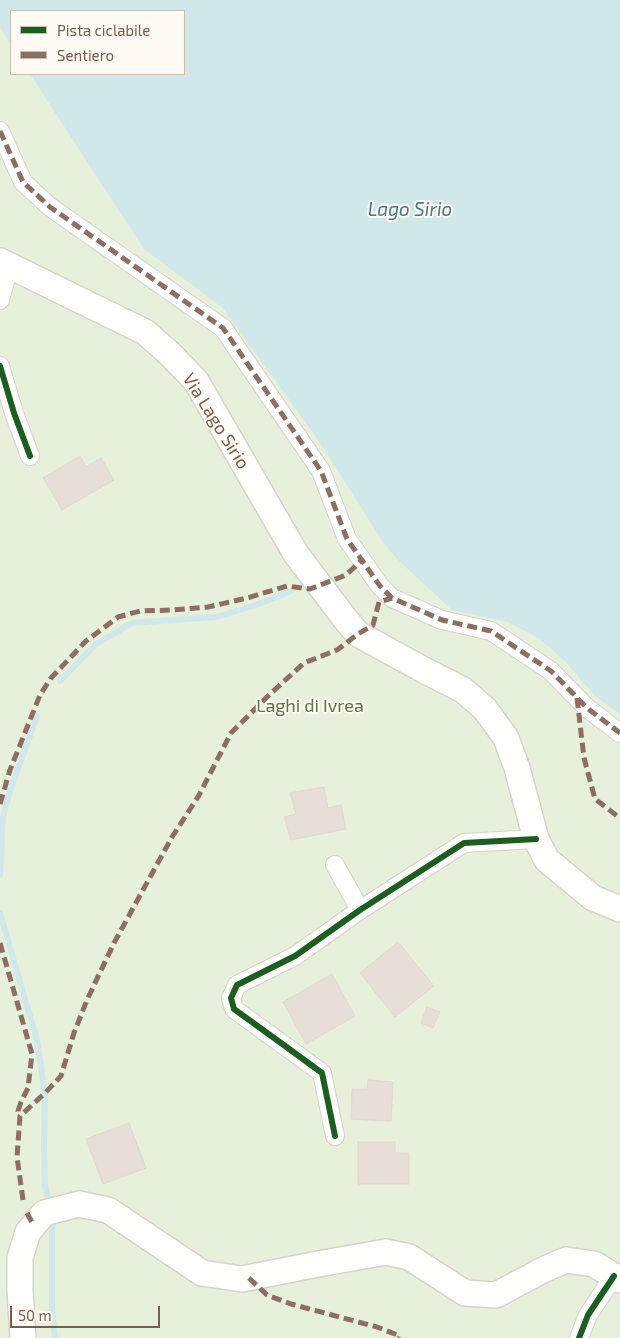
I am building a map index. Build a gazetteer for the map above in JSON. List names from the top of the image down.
{
  "streets": {
    "main road": ["Via Lago Sirio"]
  },
  "water": ["Lago Sirio"],
  "parks": ["Laghi di Ivrea"],
  "legend": ["Pista ciclabile", "Sentiero"],
  "scale_bar": "50 m"
}
